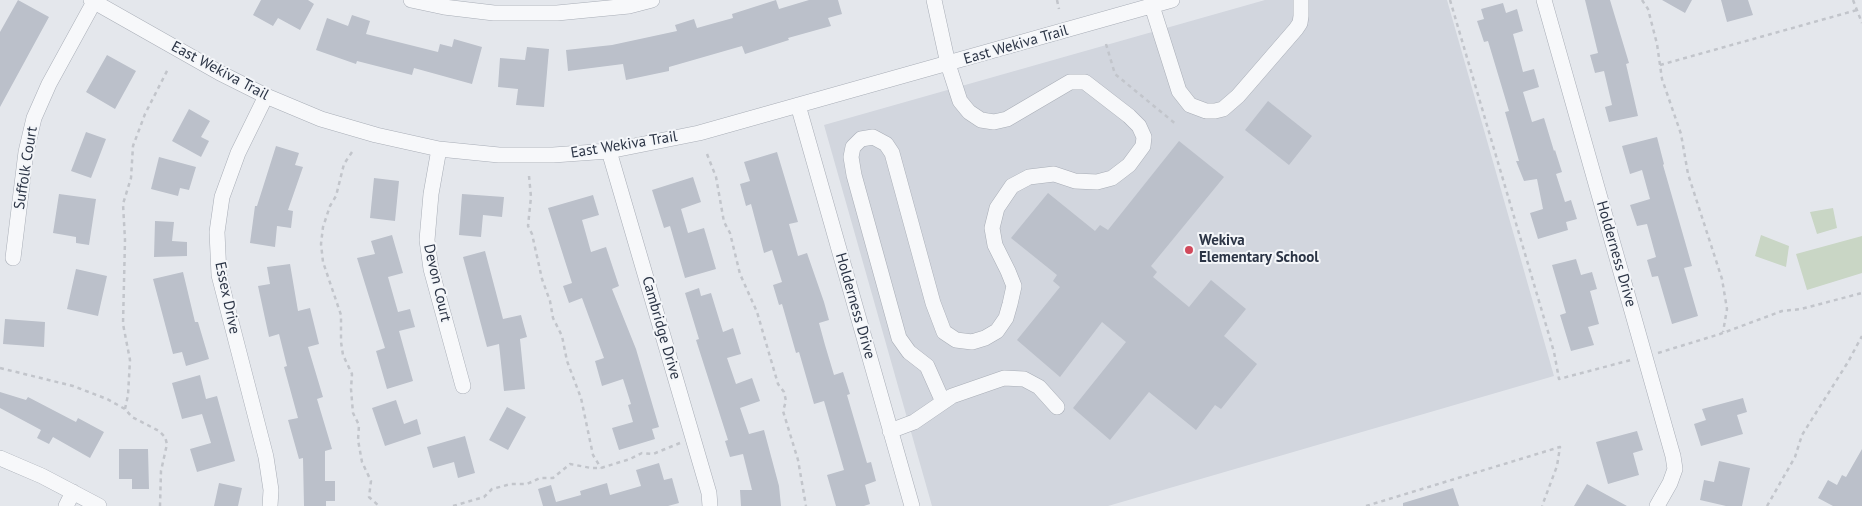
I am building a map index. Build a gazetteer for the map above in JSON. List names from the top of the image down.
{
  "streets": {
    "street": [
      "East Wekiva Trail",
      "Suffolk Court",
      "Holderness Drive",
      "Devon Court",
      "Essex Drive",
      "Cambridge Drive"
    ]
  },
  "crossings": [
    ["East Wekiva Trail", "Suffolk Court"],
    ["East Wekiva Trail", "Holderness Drive"],
    ["East Wekiva Trail", "Devon Court"],
    ["East Wekiva Trail", "Essex Drive"],
    ["East Wekiva Trail", "Cambridge Drive"]
  ],
  "places": ["Wekiva Elementary School"]
}
